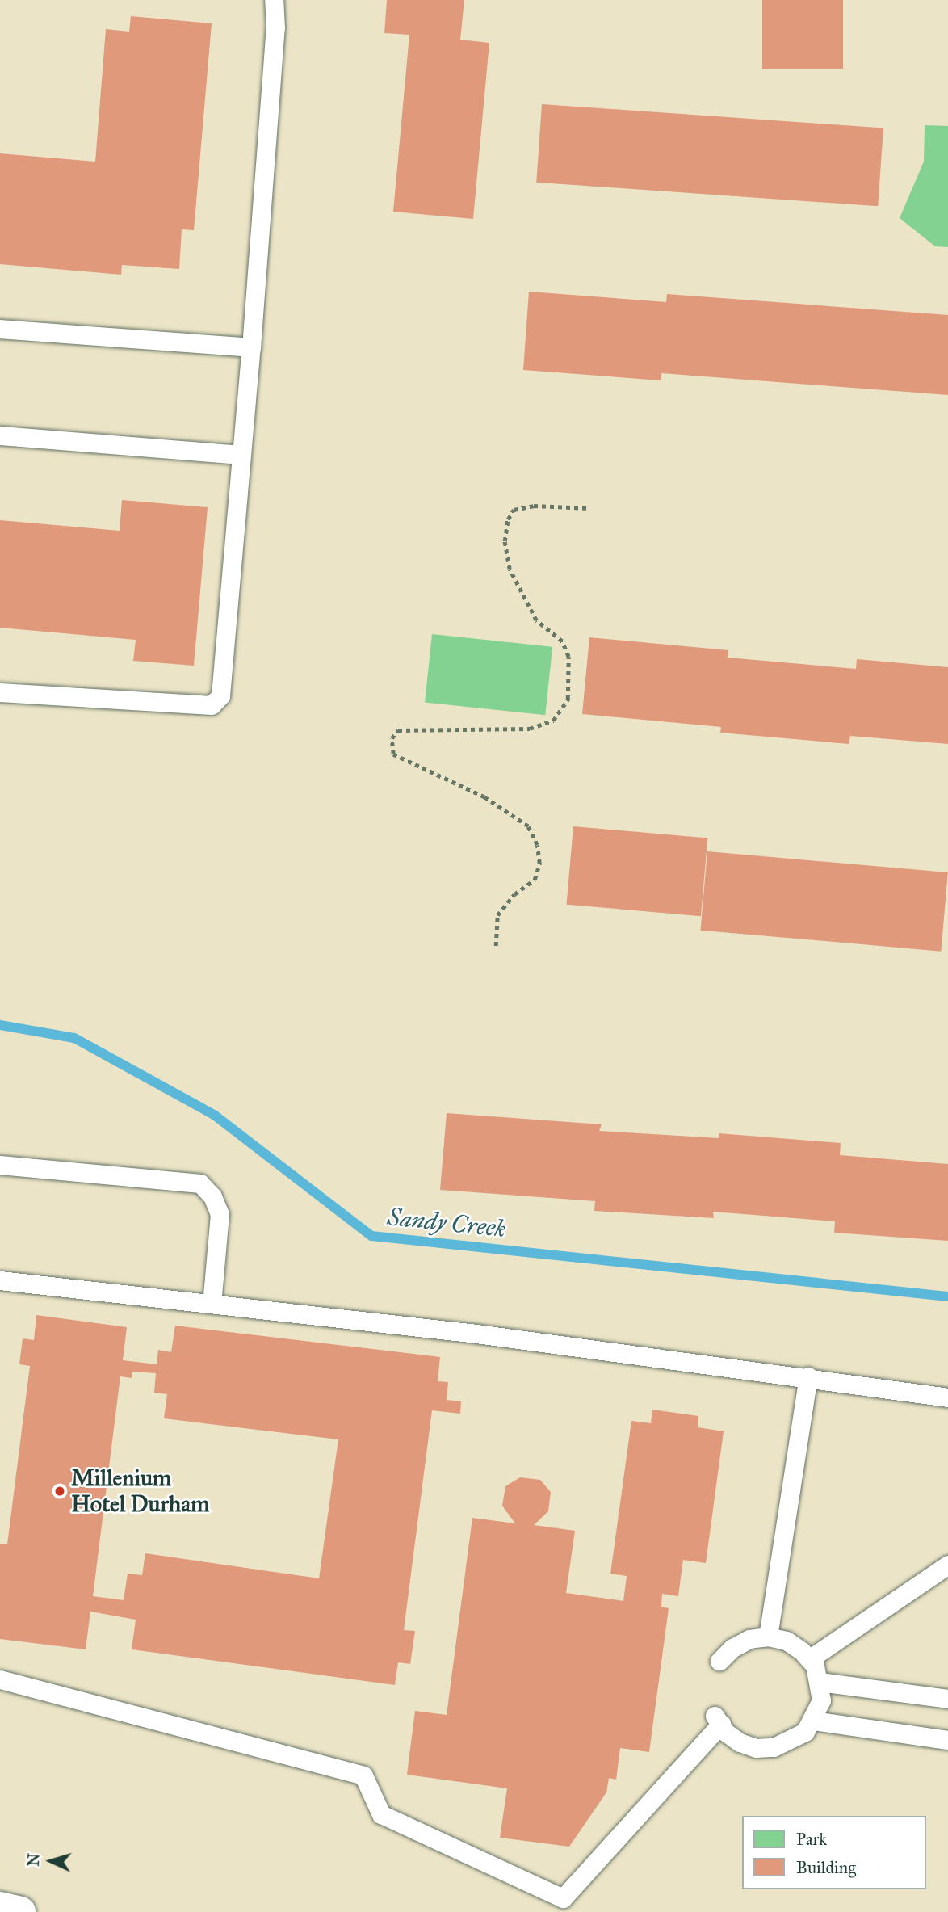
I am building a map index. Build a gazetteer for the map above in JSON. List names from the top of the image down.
{
  "water": ["Sandy Creek"],
  "places": ["Millenium Hotel Durham"],
  "legend": ["Park", "Building"],
  "north": "left"
}
